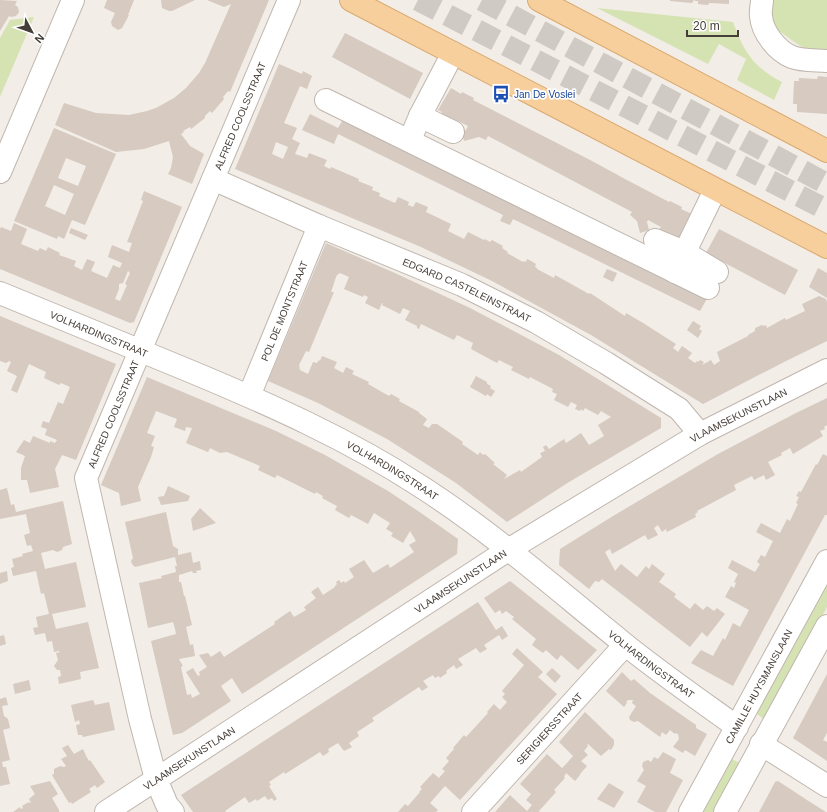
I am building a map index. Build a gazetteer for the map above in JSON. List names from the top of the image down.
{
  "streets": {
    "street": [
      "ALFRED COOLSSTRAAT",
      "EDGARD CASTELEINSTRAAT",
      "POL DE MONTSTRAAT",
      "VOLHARDINGSTRAAT",
      "VLAAMSEKUNSTLAAN",
      "CAMILLE HUYSMANSLAAN",
      "SERIGIERSSTRAAT"
    ]
  },
  "crossings": [
    ["ALFRED COOLSSTRAAT", "EDGARD CASTELEINSTRAAT"],
    ["ALFRED COOLSSTRAAT", "VOLHARDINGSTRAAT"],
    ["ALFRED COOLSSTRAAT", "VLAAMSEKUNSTLAAN"],
    ["EDGARD CASTELEINSTRAAT", "POL DE MONTSTRAAT"],
    ["EDGARD CASTELEINSTRAAT", "VLAAMSEKUNSTLAAN"],
    ["POL DE MONTSTRAAT", "VOLHARDINGSTRAAT"],
    ["VOLHARDINGSTRAAT", "VLAAMSEKUNSTLAAN"],
    ["VOLHARDINGSTRAAT", "CAMILLE HUYSMANSLAAN"],
    ["VOLHARDINGSTRAAT", "SERIGIERSSTRAAT"]
  ],
  "places": {
    "bus stop": ["Jan De Voslei"]
  },
  "scale_bar": "20 m",
  "north": "bottom right"
}
